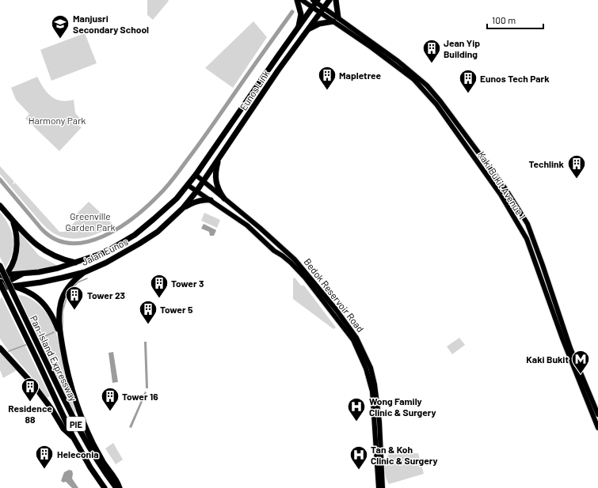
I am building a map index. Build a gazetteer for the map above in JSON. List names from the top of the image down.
{
  "streets": {
    "highway": [
      "Eunos Link",
      "Jalan Eunos",
      "Pan-Island Expressway",
      "PIE"
    ],
    "main road": ["Kaki Bukit Avenue 1", "Bedok Reservoir Road"]
  },
  "crossings": [
    ["Eunos Link", "Kaki Bukit Avenue 1"],
    ["Eunos Link", "Jalan Eunos"],
    ["Eunos Link", "Bedok Reservoir Road"],
    ["Jalan Eunos", "Bedok Reservoir Road"],
    ["Jalan Eunos", "Pan-Island Expressway"]
  ],
  "parks": ["Harmony Park", "Greenville Garden Park"],
  "places": {
    "school or university": ["Manjusri Secondary School"],
    "building": [
      "Jean Yip Building",
      "Mapletree",
      "Eunos Tech Park",
      "Techlink",
      "Tower 3",
      "Tower 23",
      "Tower 5",
      "Residence 88",
      "Tower 16",
      "Heleconia"
    ],
    "metro station": ["Kaki Bukit"],
    "hospital": ["Wong Family Clinic & Surgery", "Tan & Koh Clinic & Surgery"]
  },
  "scale_bar": "100 m"
}
